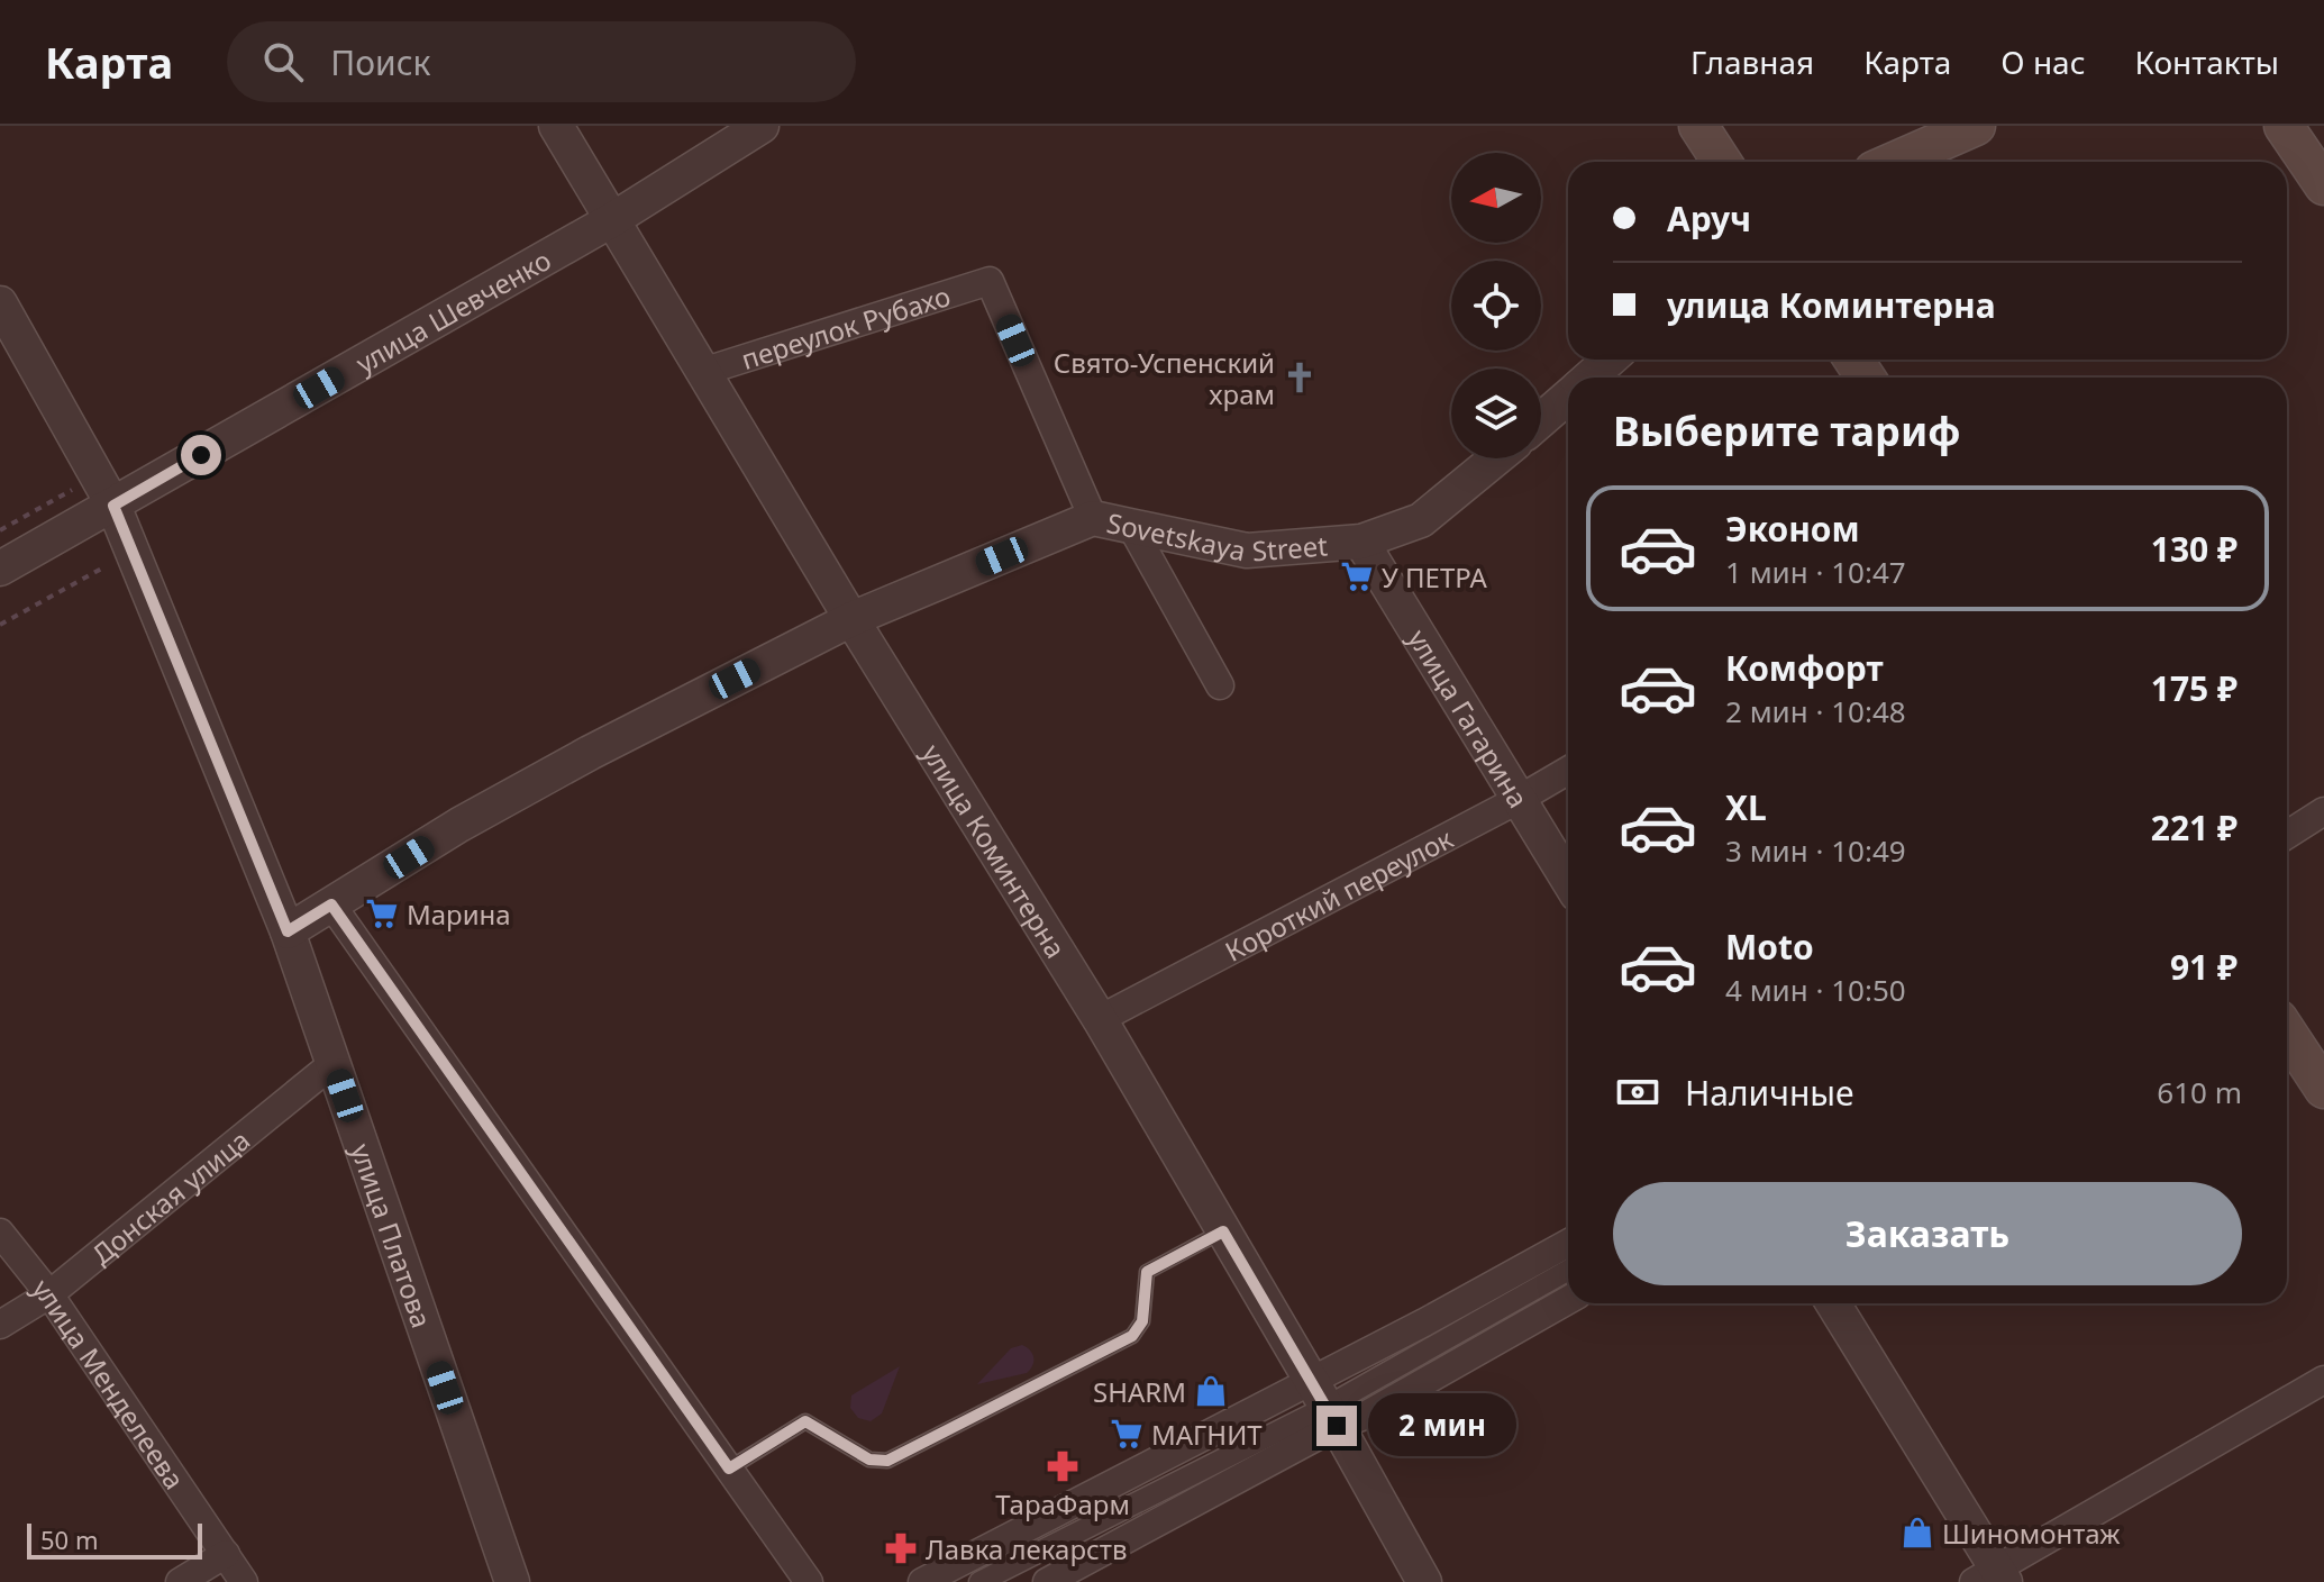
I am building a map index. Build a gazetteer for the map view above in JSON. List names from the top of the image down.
{
  "streets": {
    "street": [
      "улица Шевченко",
      "переулок Рубахо",
      "Sovetskaya Street",
      "улица Гагарина",
      "улица Коминтерна",
      "Короткий переулок",
      "Донская улица",
      "улица Платова",
      "улица Менделеева"
    ]
  },
  "crossings": [
    ["улица Шевченко", "улица Коминтерна"],
    ["улица Шевченко", "улица Платова"],
    ["переулок Рубахо", "Sovetskaya Street"],
    ["переулок Рубахо", "улица Коминтерна"],
    ["Sovetskaya Street", "улица Гагарина"],
    ["Sovetskaya Street", "улица Коминтерна"],
    ["Sovetskaya Street", "улица Платова"],
    ["улица Гагарина", "Короткий переулок"],
    ["улица Коминтерна", "Короткий переулок"],
    ["Донская улица", "улица Платова"],
    ["Донская улица", "улица Менделеева"]
  ],
  "places": {
    "church": ["Свято-Успенский храм"],
    "supermarket": ["У ПЕТРА", "Марина", "МАГНИТ"],
    "shop": ["SHARM", "Шиномонтаж"],
    "pharmacy": ["ТараФарм", "Лавка лекарств"]
  },
  "scale_bar": "50 m",
  "north": "left",
  "page": {
    "header": "Карта",
    "search": "Поиск",
    "nav": [
      "Главная",
      "Карта",
      "О нас",
      "Контакты"
    ],
    "banner": ["Аруч", "улица Коминтерна"],
    "heading": "Выберите тариф",
    "list": [
      {
        "name": "Эконом",
        "note": "1 мин · 10:47",
        "value": "130 ₽"
      },
      {
        "name": "Комфорт",
        "note": "2 мин · 10:48",
        "value": "175 ₽"
      },
      {
        "name": "XL",
        "note": "3 мин · 10:49",
        "value": "221 ₽"
      },
      {
        "name": "Moto",
        "note": "4 мин · 10:50",
        "value": "91 ₽"
      }
    ],
    "pay": ["Наличные", "610 m"],
    "buttons": "Заказать",
    "bubble": "2 мин",
    "scale": "50 m"
  }
}
